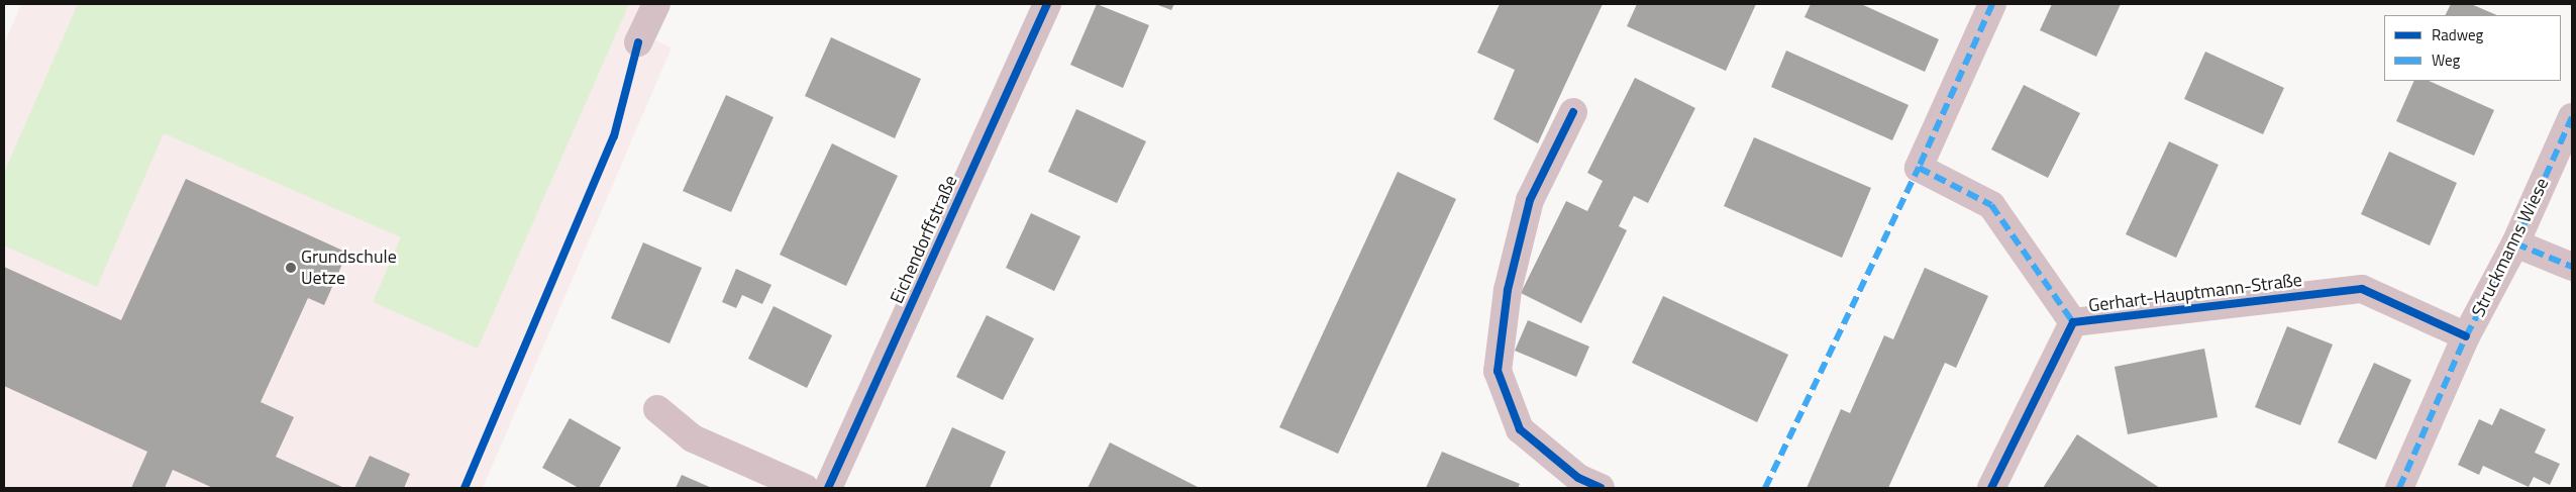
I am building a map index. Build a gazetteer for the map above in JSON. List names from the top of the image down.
{
  "streets": {
    "street": ["Eichendorffstraße", "Struckmanns Wiese", "Gerhart-Hauptmann-Straße"]
  },
  "crossings": [
    ["Struckmanns Wiese", "Gerhart-Hauptmann-Straße"]
  ],
  "places": ["Grundschule Uetze"],
  "legend": ["Radweg", "Weg"]
}
